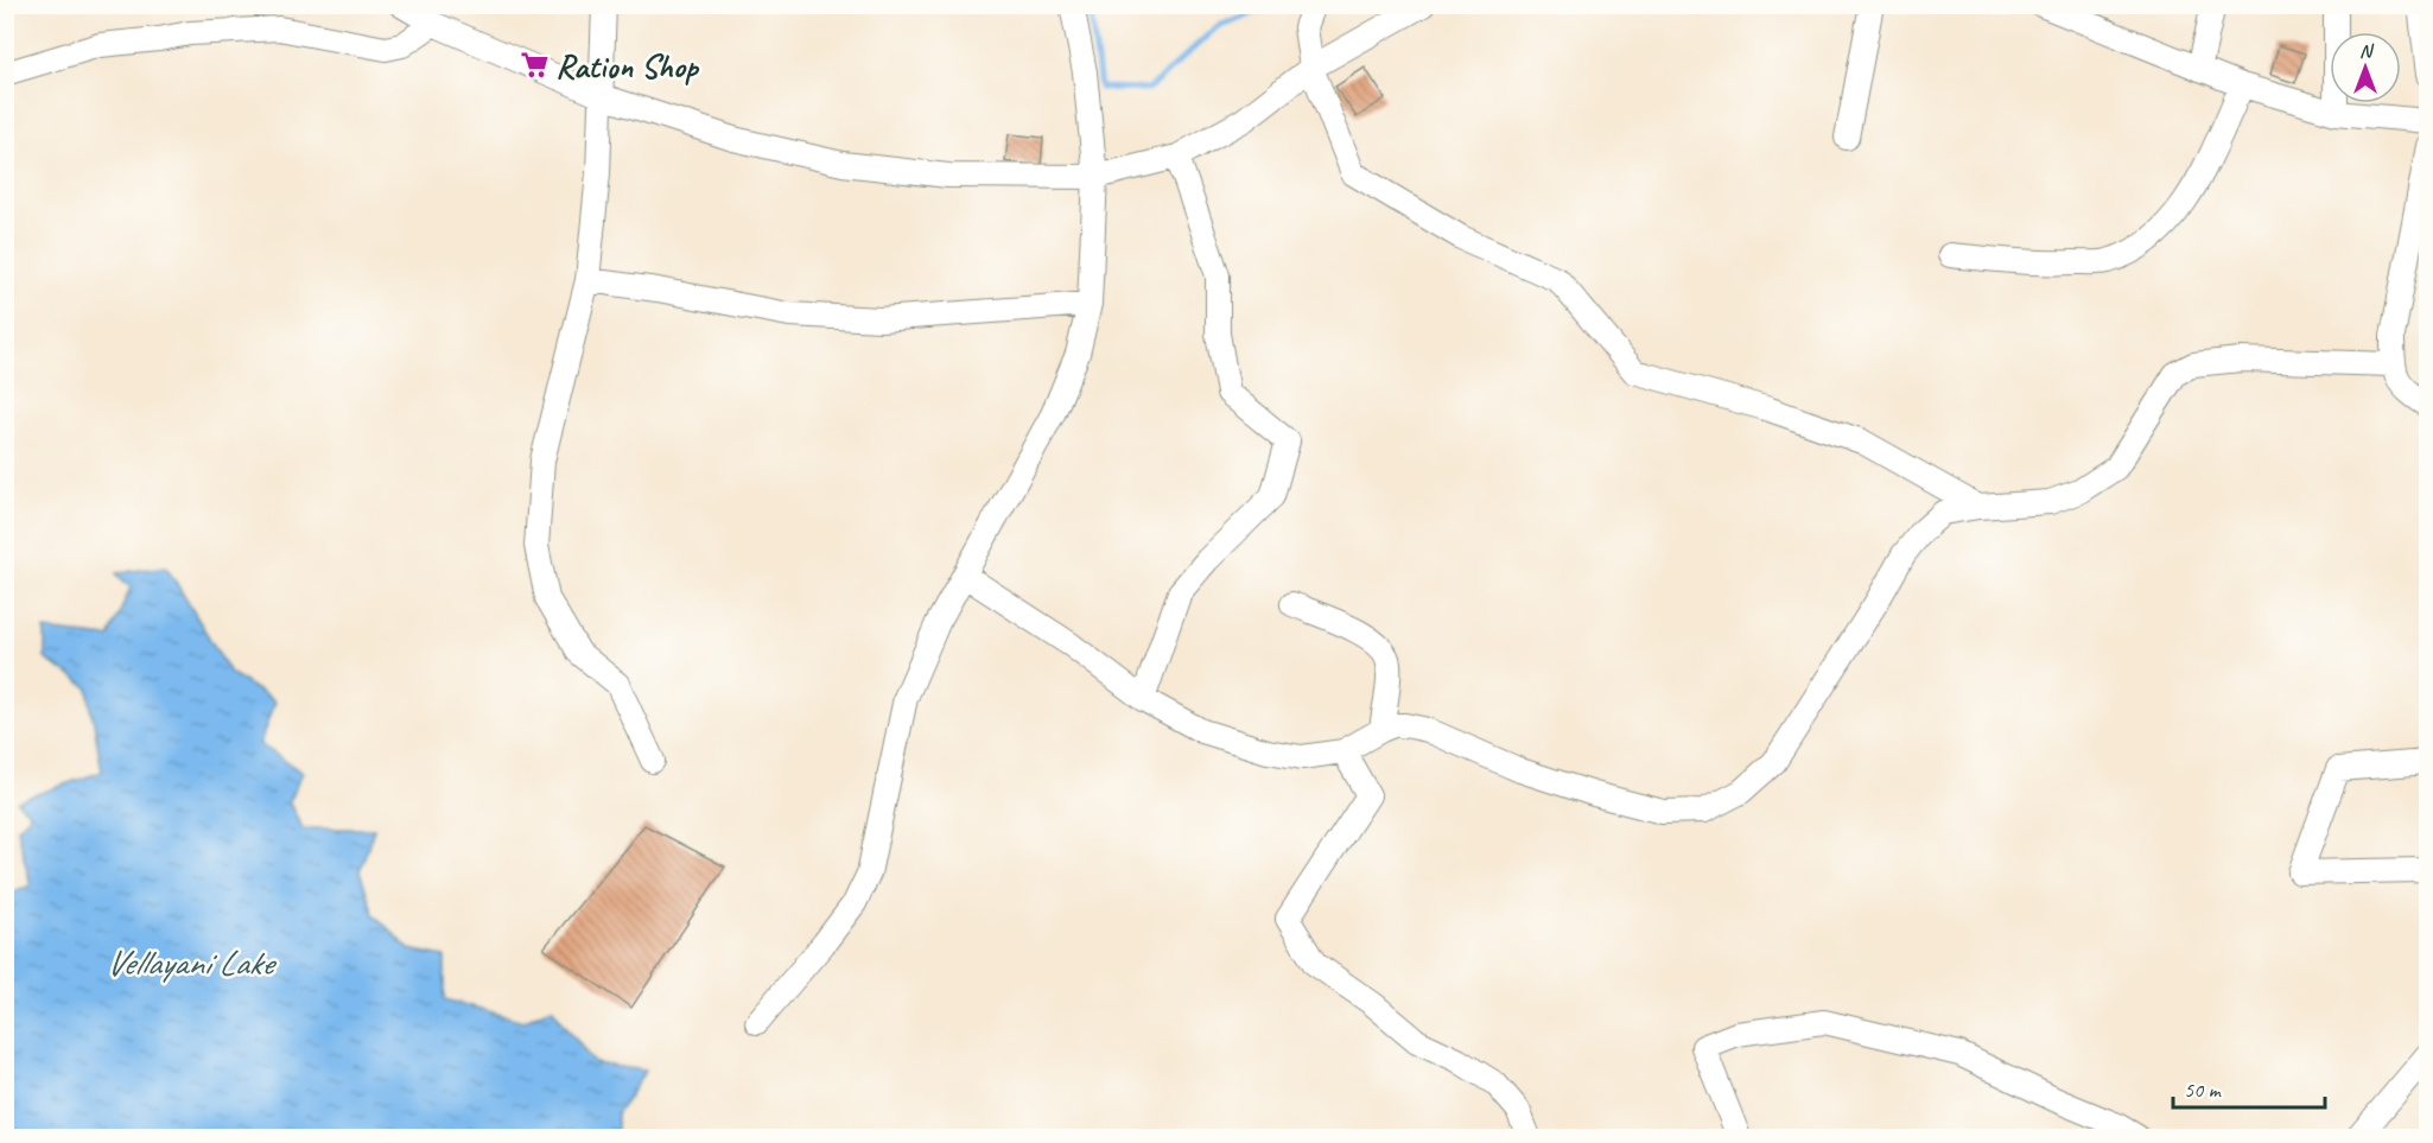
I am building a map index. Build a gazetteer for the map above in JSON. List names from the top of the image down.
{
  "water": ["Vellayani Lake"],
  "places": {
    "supermarket": ["Ration Shop"]
  },
  "scale_bar": "50 m",
  "north": "top"
}
